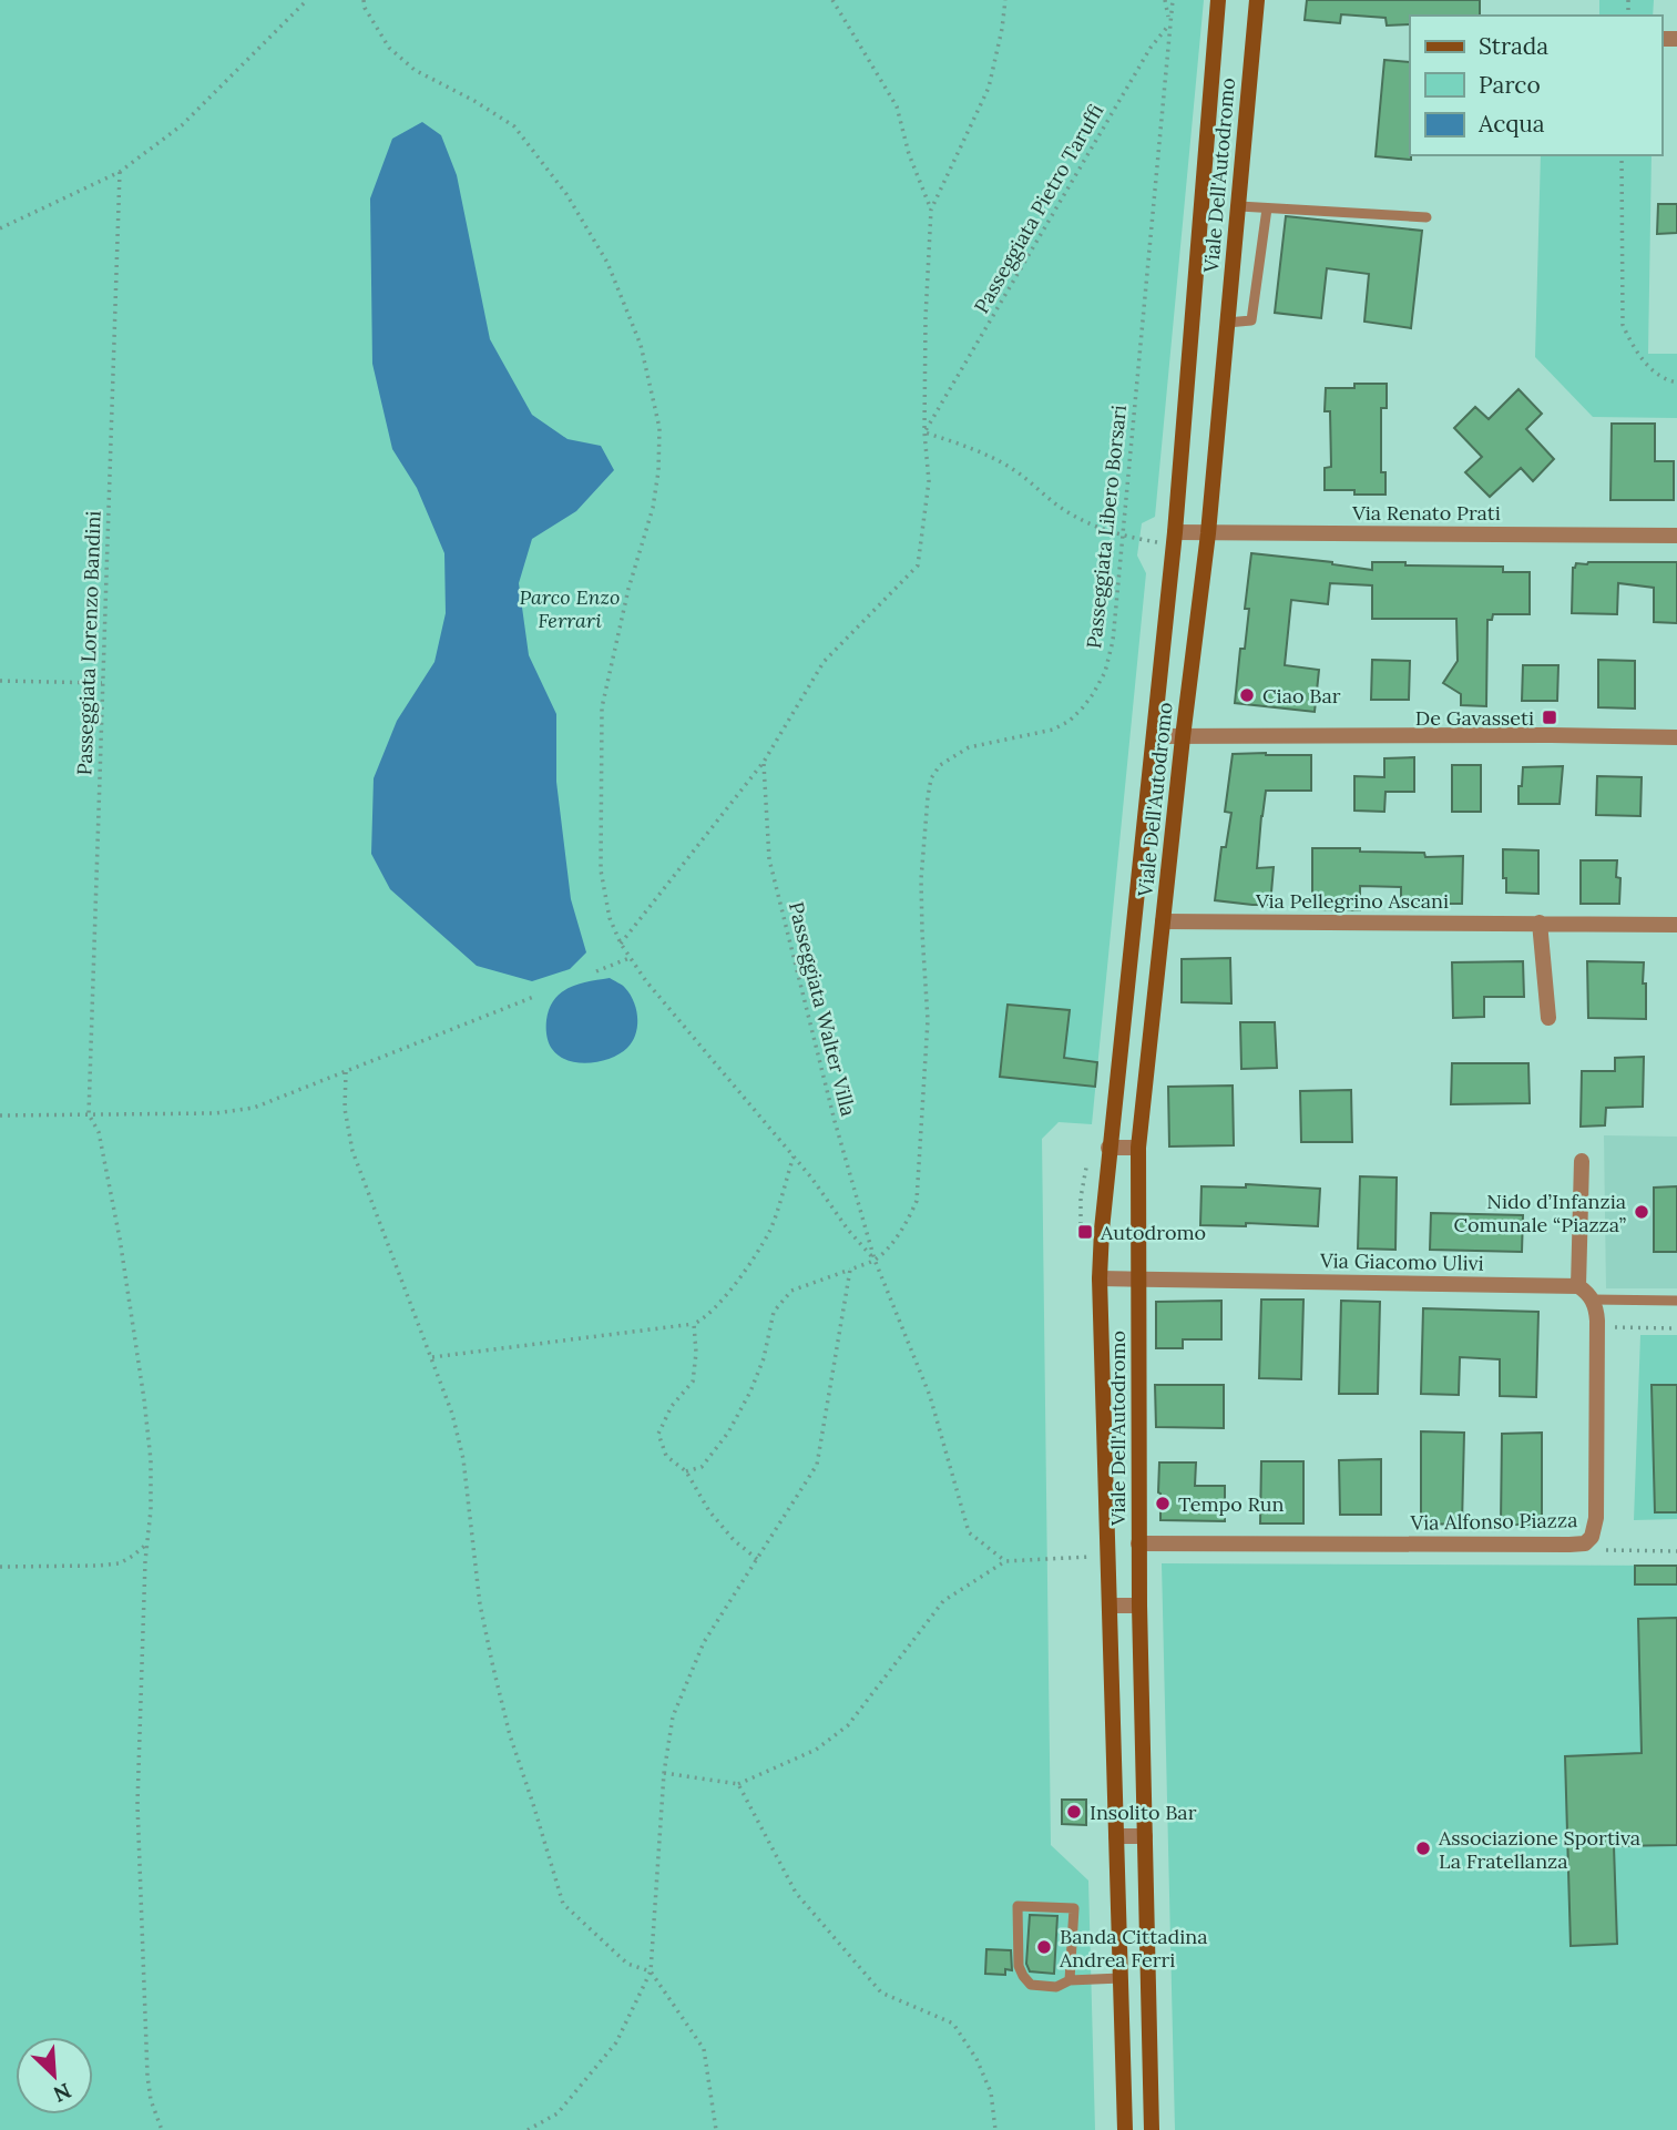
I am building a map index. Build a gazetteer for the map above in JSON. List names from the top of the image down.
{
  "streets": {
    "street": [
      "Viale Dell'Autodromo",
      "Via Renato Prati",
      "Via Pellegrino Ascani",
      "Via Giacomo Ulivi",
      "Via Alfonso Piazza"
    ],
    "path": [
      "Passeggiata Pietro Taruffi",
      "Passeggiata Libero Borsari",
      "Passeggiata Lorenzo Bandini",
      "Passeggiata Walter Villa"
    ]
  },
  "crossings": [
    ["Viale Dell'Autodromo", "Via Renato Prati"],
    ["Viale Dell'Autodromo", "Via Pellegrino Ascani"],
    ["Viale Dell'Autodromo", "Via Giacomo Ulivi"],
    ["Viale Dell'Autodromo", "Via Alfonso Piazza"],
    ["Passeggiata Pietro Taruffi", "Passeggiata Libero Borsari"],
    ["Passeggiata Libero Borsari", "Passeggiata Walter Villa"]
  ],
  "parks": ["Parco Enzo Ferrari"],
  "places": {
    "other": [
      "Ciao Bar",
      "Nido d’Infanzia Comunale “Piazza”",
      "Tempo Run",
      "Insolito Bar",
      "Associazione Sportiva La Fratellanza",
      "Banda Cittadina Andrea Ferri"
    ],
    "transit": ["De Gavasseti", "Autodromo"]
  },
  "legend": ["Strada", "Parco", "Acqua"],
  "north": "bottom right"
}
